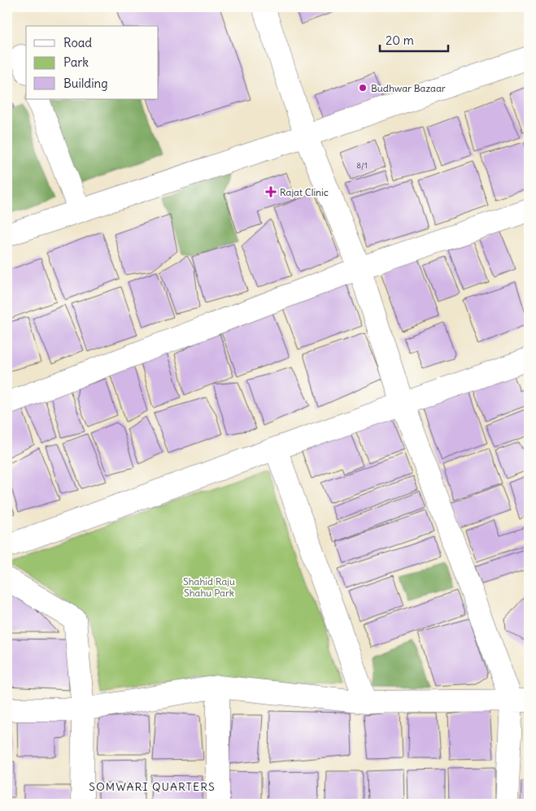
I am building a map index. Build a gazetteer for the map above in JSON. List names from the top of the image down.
{
  "districts": ["SOMWARI QUARTERS"],
  "parks": ["Shahid Raju Shahu Park"],
  "places": {
    "other": ["Budhwar Bazaar"],
    "health": ["Rajat Clinic"]
  },
  "house_numbers": ["8/1"],
  "legend": ["Road", "Park", "Building"],
  "scale_bar": "20 m"
}
